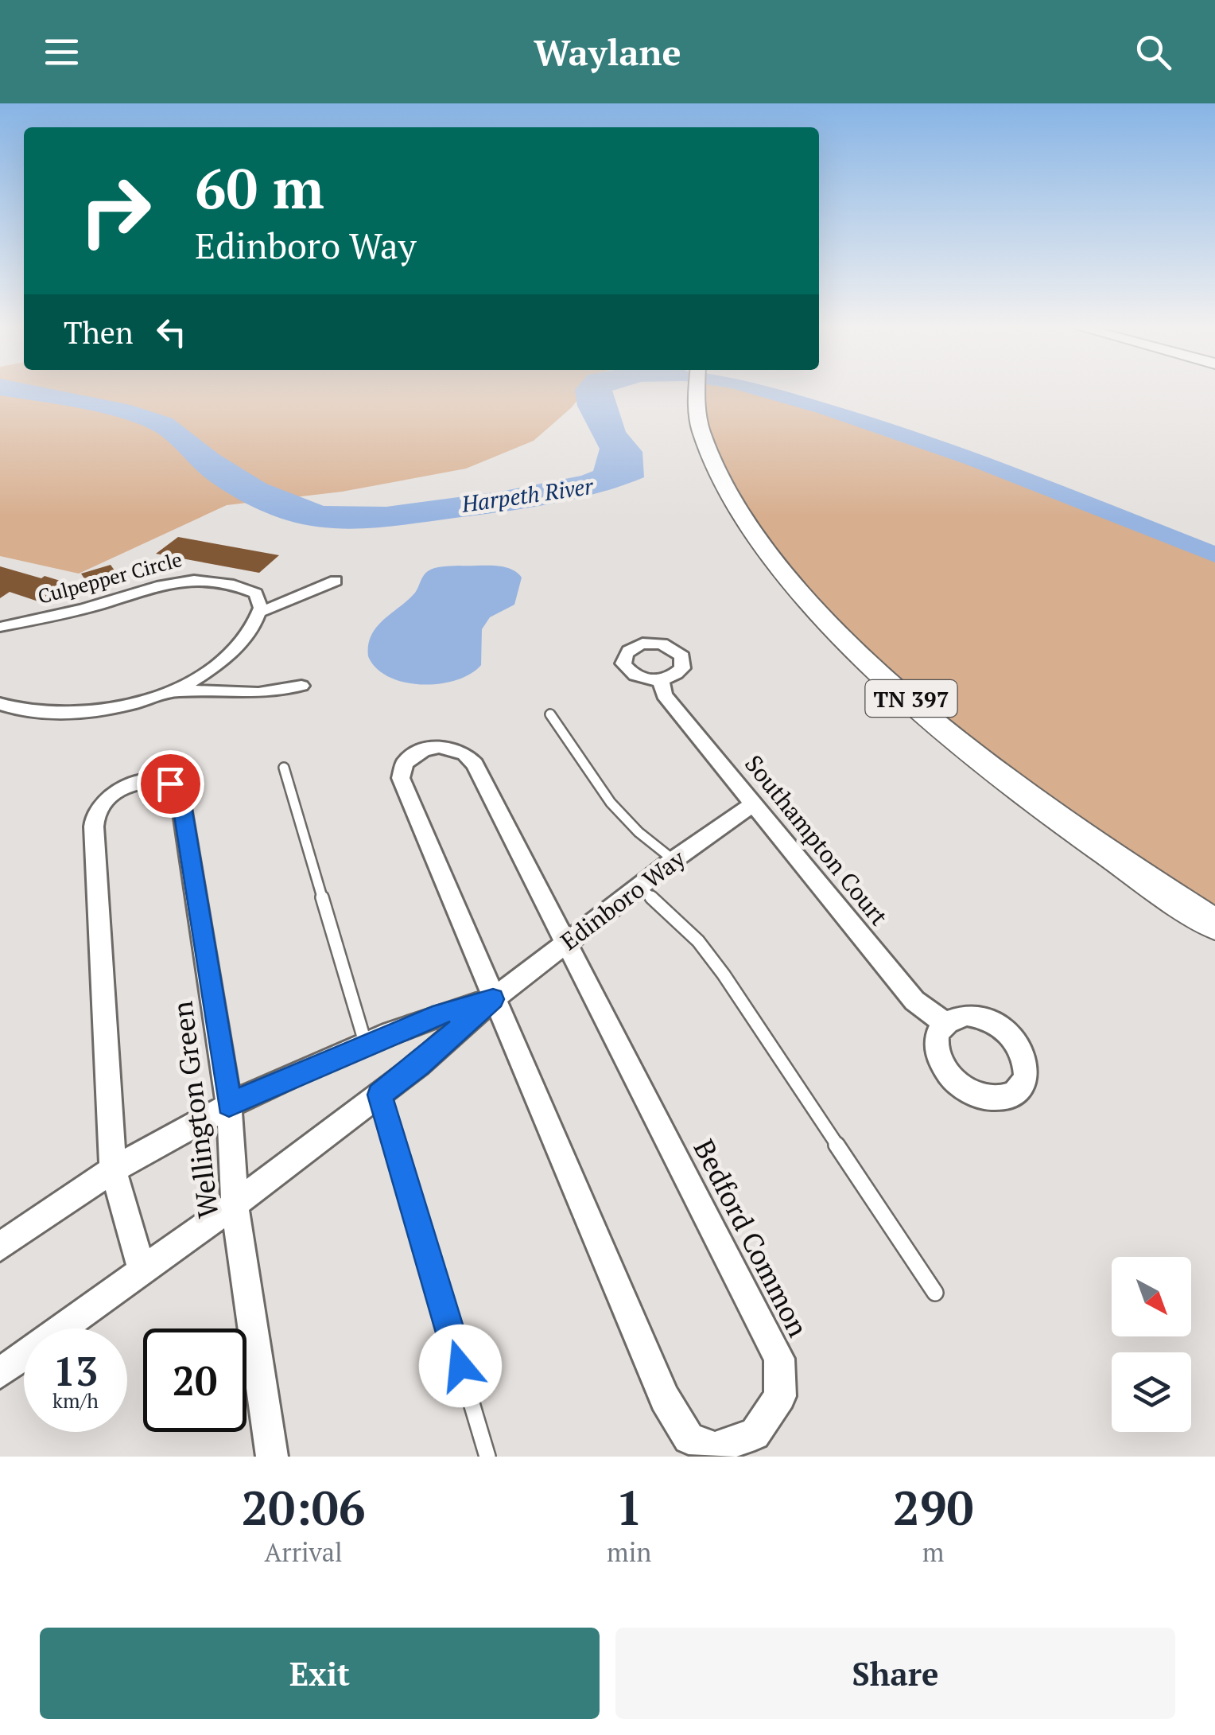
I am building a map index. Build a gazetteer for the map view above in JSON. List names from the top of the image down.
{
  "streets": {
    "main road": ["TN 397"],
    "street": [
      "Culpepper Circle",
      "Southampton Court",
      "Edinboro Way",
      "Wellington Green",
      "Bedford Common"
    ]
  },
  "crossings": [
    ["Southampton Court", "Edinboro Way"],
    ["Edinboro Way", "Wellington Green"],
    ["Edinboro Way", "Bedford Common"]
  ],
  "water": ["Harpeth River"],
  "north": "bottom right",
  "page": {
    "header": "Waylane",
    "turn": ["60 m", "Edinboro Way"],
    "then": "Then",
    "speed": "13 km/h",
    "limit": "20",
    "eta": [
      "20:06",
      "Arrival",
      "1",
      "min",
      "290",
      "m"
    ],
    "buttons": ["Exit", "Share"]
  }
}
